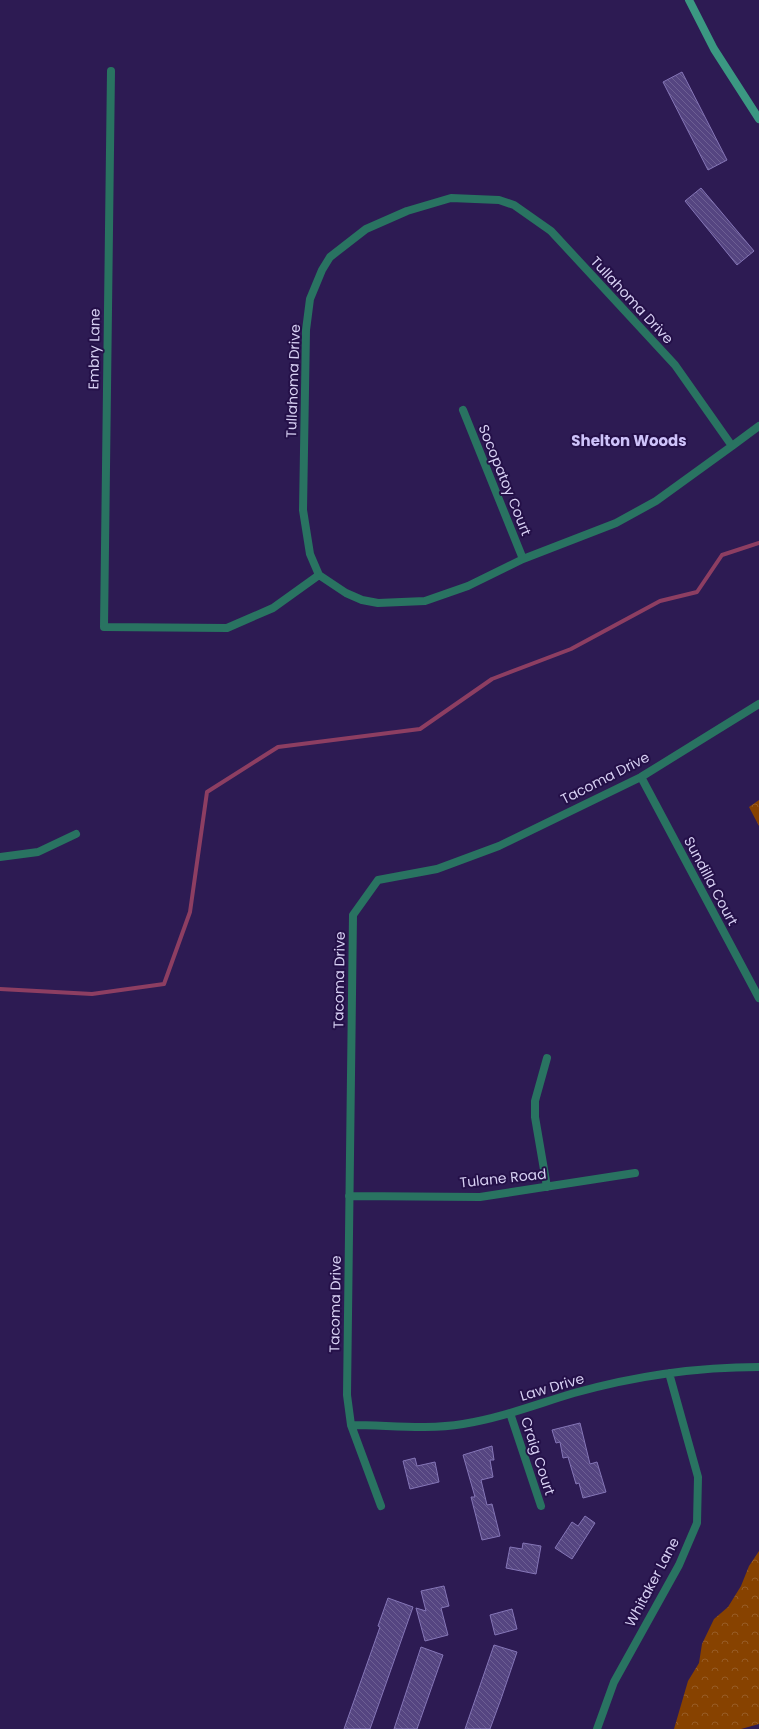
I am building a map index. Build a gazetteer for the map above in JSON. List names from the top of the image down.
{
  "streets": {
    "street": [
      "Tullahoma Drive",
      "Embry Lane",
      "Socopatoy Court",
      "Tacoma Drive",
      "Sundilla Court",
      "Tulane Road",
      "Law Drive",
      "Craig Court",
      "Whitaker Lane"
    ]
  },
  "crossings": [
    ["Tullahoma Drive", "Embry Lane"],
    ["Tacoma Drive", "Sundilla Court"],
    ["Tacoma Drive", "Tulane Road"],
    ["Tacoma Drive", "Law Drive"],
    ["Law Drive", "Craig Court"],
    ["Law Drive", "Whitaker Lane"]
  ],
  "districts": ["Shelton Woods"]
}
